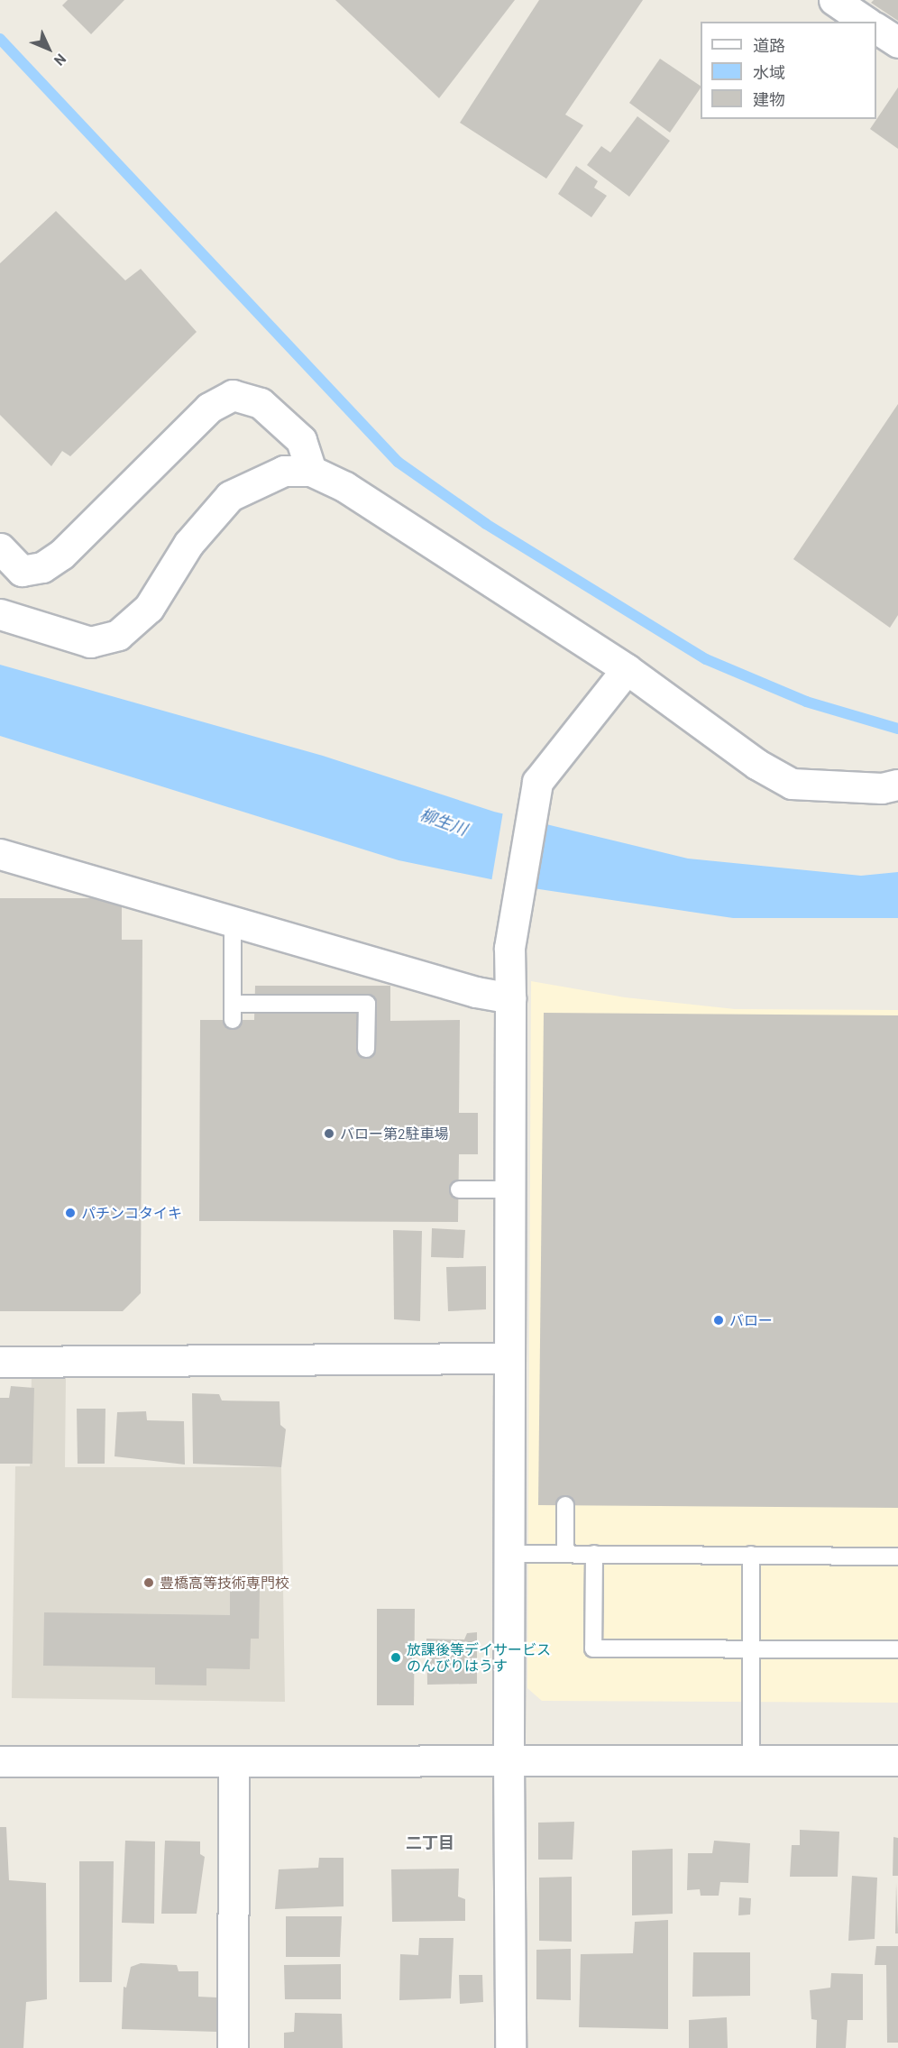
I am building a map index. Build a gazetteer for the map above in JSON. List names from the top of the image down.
{
  "districts": ["二丁目"],
  "water": ["柳生川"],
  "places": [
    "バロー第2駐車場",
    "パチンコタイキ",
    "バロー",
    "豊橋高等技術専門校",
    "放課後等デイサービス のんびりはうす"
  ],
  "legend": ["道路", "水域", "建物"],
  "north": "bottom right"
}
